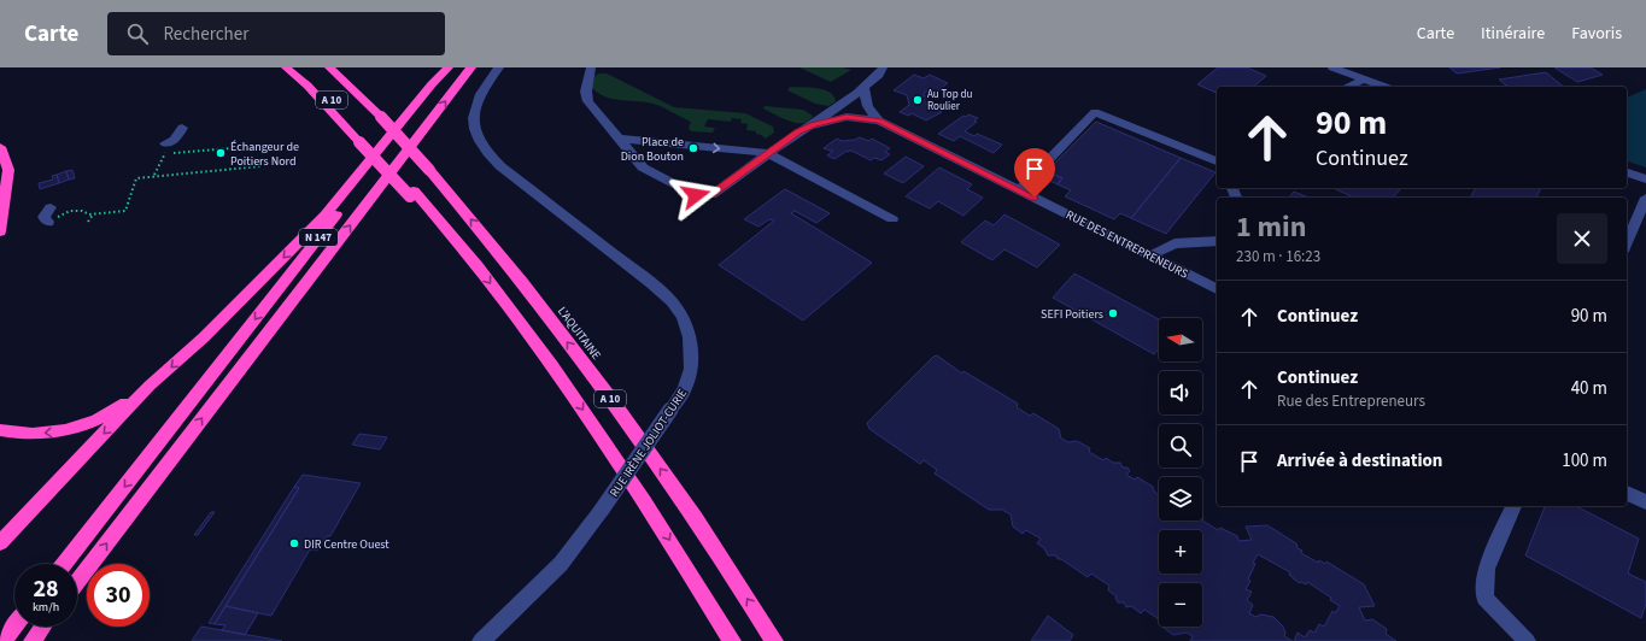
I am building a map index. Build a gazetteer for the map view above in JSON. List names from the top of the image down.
{
  "streets": {
    "highway": ["A 10", "N 147", "L'AQUITAINE"],
    "street": ["RUE DES ENTREPRENEURS", "RUE IRÈNE JOLIOT-CURIE"]
  },
  "places": [
    "Au Top du Roulier",
    "Place de Dion Bouton",
    "Échangeur de Poitiers Nord",
    "SEFI Poitiers",
    "DIR Centre Ouest"
  ],
  "north": "left",
  "page": {
    "header": "Carte",
    "search": "Rechercher",
    "nav": ["Carte", "Itinéraire", "Favoris"],
    "turn": ["90 m", "Continuez"],
    "heading": ["1 min", "230 m · 16:23"],
    "list": [
      {
        "name": "Continuez",
        "value": "90 m"
      },
      {
        "name": "Continuez",
        "note": "Rue des Entrepreneurs",
        "value": "40 m"
      },
      {
        "name": "Arrivée à destination",
        "value": "100 m"
      }
    ],
    "map_buttons": ["+", "−"],
    "speed": "28 km/h",
    "limit": "30"
  }
}
